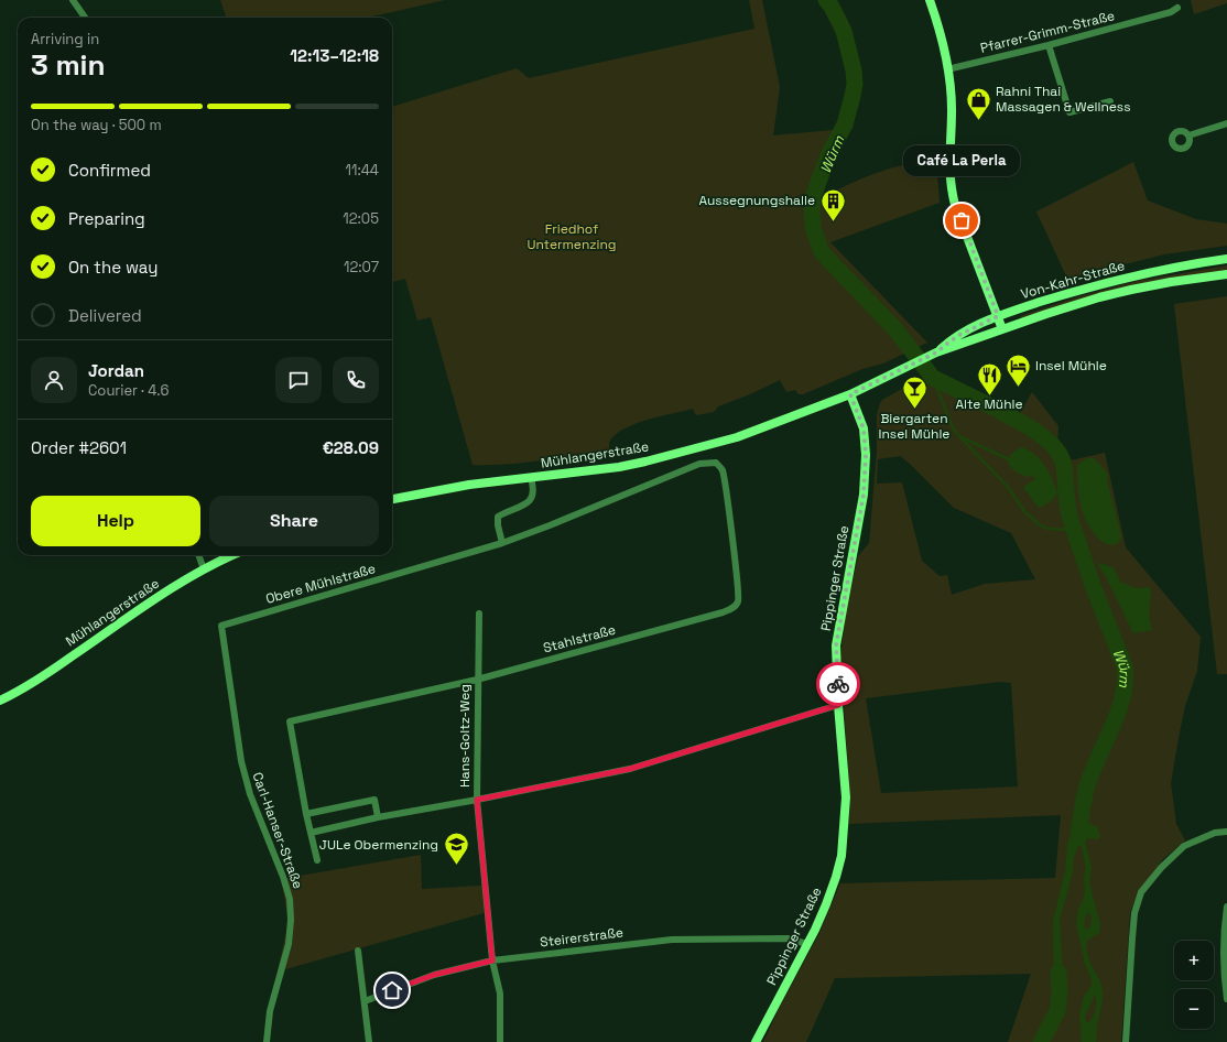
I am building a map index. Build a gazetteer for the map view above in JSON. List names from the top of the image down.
{
  "streets": {
    "main road": ["Von-Kahr-Straße", "Mühlangerstraße", "Pippinger Straße"],
    "street": [
      "Pfarrer-Grimm-Straße",
      "Obere Mühlstraße",
      "Stahlstraße",
      "Hans-Goltz-Weg",
      "Carl-Hanser-Straße",
      "Steirerstraße"
    ]
  },
  "crossings": [
    ["Von-Kahr-Straße", "Mühlangerstraße"],
    ["Von-Kahr-Straße", "Pippinger Straße"],
    ["Mühlangerstraße", "Pippinger Straße"],
    ["Pippinger Straße", "Steirerstraße"],
    ["Obere Mühlstraße", "Stahlstraße"],
    ["Obere Mühlstraße", "Carl-Hanser-Straße"],
    ["Stahlstraße", "Hans-Goltz-Weg"],
    ["Hans-Goltz-Weg", "Steirerstraße"]
  ],
  "water": ["Würm"],
  "parks": ["Friedhof Untermenzing"],
  "places": {
    "shop": ["Rahni Thai Massagen & Wellness"],
    "other": ["Café La Perla"],
    "building": ["Aussegnungshalle"],
    "hotel": ["Insel Mühle"],
    "restaurant": ["Alte Mühle"],
    "bar": ["Biergarten Insel Mühle"],
    "school or university": ["JULe Obermenzing"]
  },
  "page": {
    "heading": ["3 min", "Arriving in", "12:13–12:18"],
    "panel": [
      "Jordan",
      "Courier · 4.6",
      "Order #2601",
      "€28.09"
    ],
    "bar": "On the way · 500 m",
    "bubble": "Café La Perla",
    "list": [
      ["Confirmed", "11:44"],
      ["Preparing", "12:05"],
      ["On the way", "12:07"],
      "Delivered"
    ],
    "buttons": ["Help", "Share"],
    "map_buttons": ["+", "−"]
  }
}
